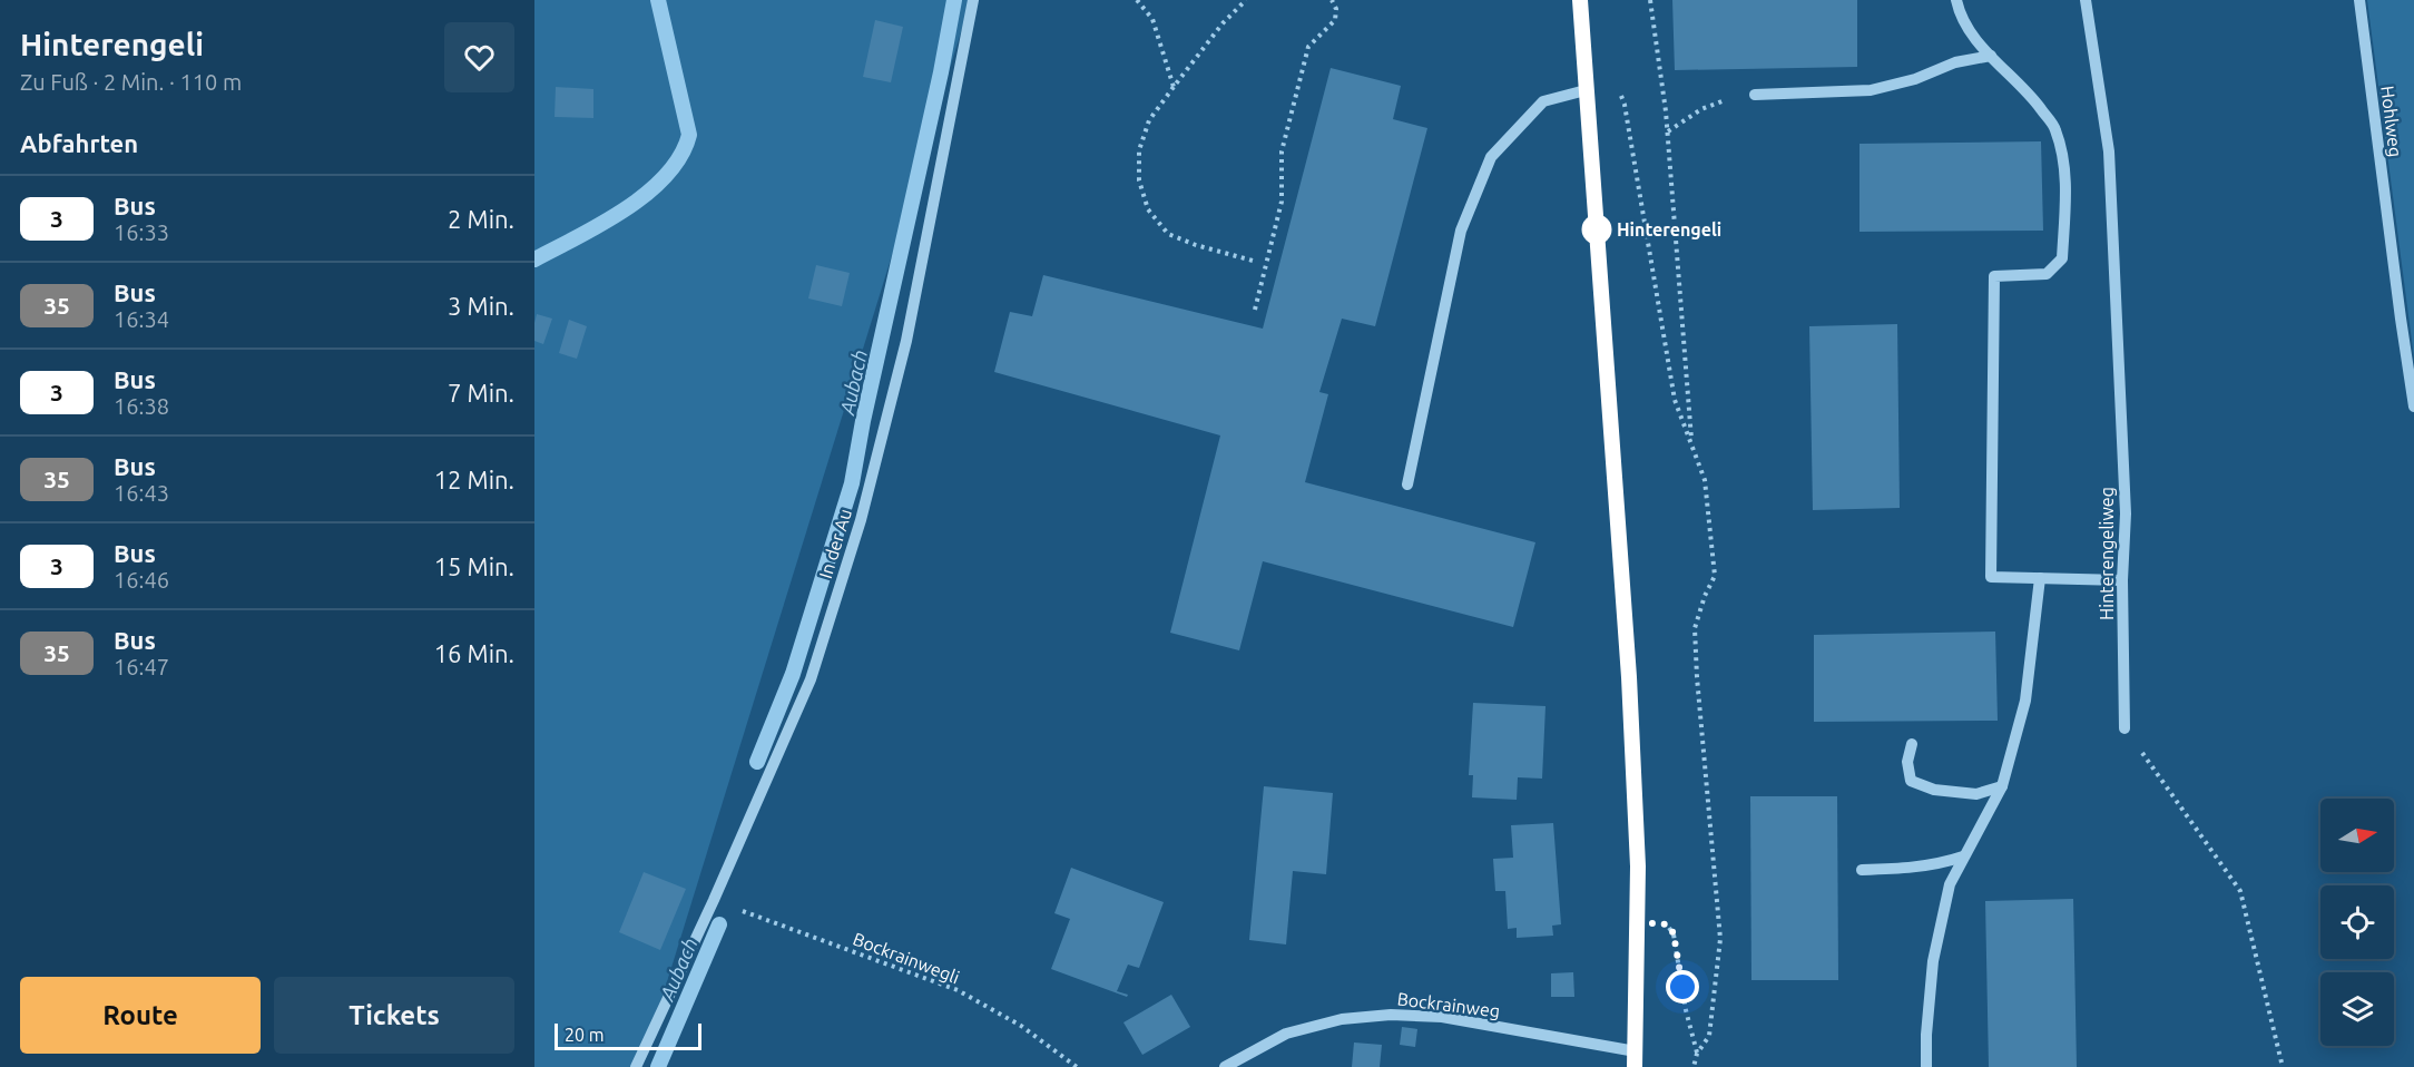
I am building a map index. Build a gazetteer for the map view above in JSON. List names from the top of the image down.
{
  "streets": {
    "street": [
      "Hohlweg",
      "In der Au",
      "Hinterengeliweg",
      "Bockrainweg"
    ],
    "path": ["Bockrainwegli"]
  },
  "crossings": [
    ["In der Au", "Bockrainwegli"]
  ],
  "water": ["Aubach"],
  "places": ["Hinterengeli"],
  "lines": ["bus line 3"],
  "scale_bar": "20 m",
  "north": "right",
  "page": {
    "heading": [
      ["Hinterengeli", "Zu Fuß · 2 Min. · 110 m"],
      "Abfahrten"
    ],
    "list": [
      {
        "mark": "3",
        "name": "Bus",
        "note": "16:33",
        "value": "2 Min."
      },
      {
        "mark": "35",
        "name": "Bus",
        "note": "16:34",
        "value": "3 Min."
      },
      {
        "mark": "3",
        "name": "Bus",
        "note": "16:38",
        "value": "7 Min."
      },
      {
        "mark": "35",
        "name": "Bus",
        "note": "16:43",
        "value": "12 Min."
      },
      {
        "mark": "3",
        "name": "Bus",
        "note": "16:46",
        "value": "15 Min."
      },
      {
        "mark": "35",
        "name": "Bus",
        "note": "16:47",
        "value": "16 Min."
      }
    ],
    "buttons": ["Route", "Tickets"],
    "scale": "20 m"
  }
}
